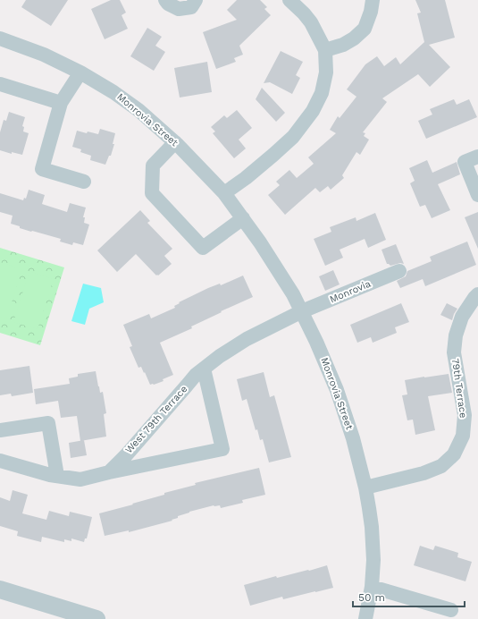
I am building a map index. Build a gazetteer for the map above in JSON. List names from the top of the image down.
{
  "streets": {
    "street": [
      "Monrovia Street",
      "Monrovia",
      "79th Terrace",
      "West 79th Terrace"
    ]
  },
  "crossings": [
    ["Monrovia Street", "Monrovia"],
    ["Monrovia Street", "79th Terrace"],
    ["Monrovia Street", "West 79th Terrace"],
    ["Monrovia", "West 79th Terrace"]
  ],
  "scale_bar": "50 m"
}
